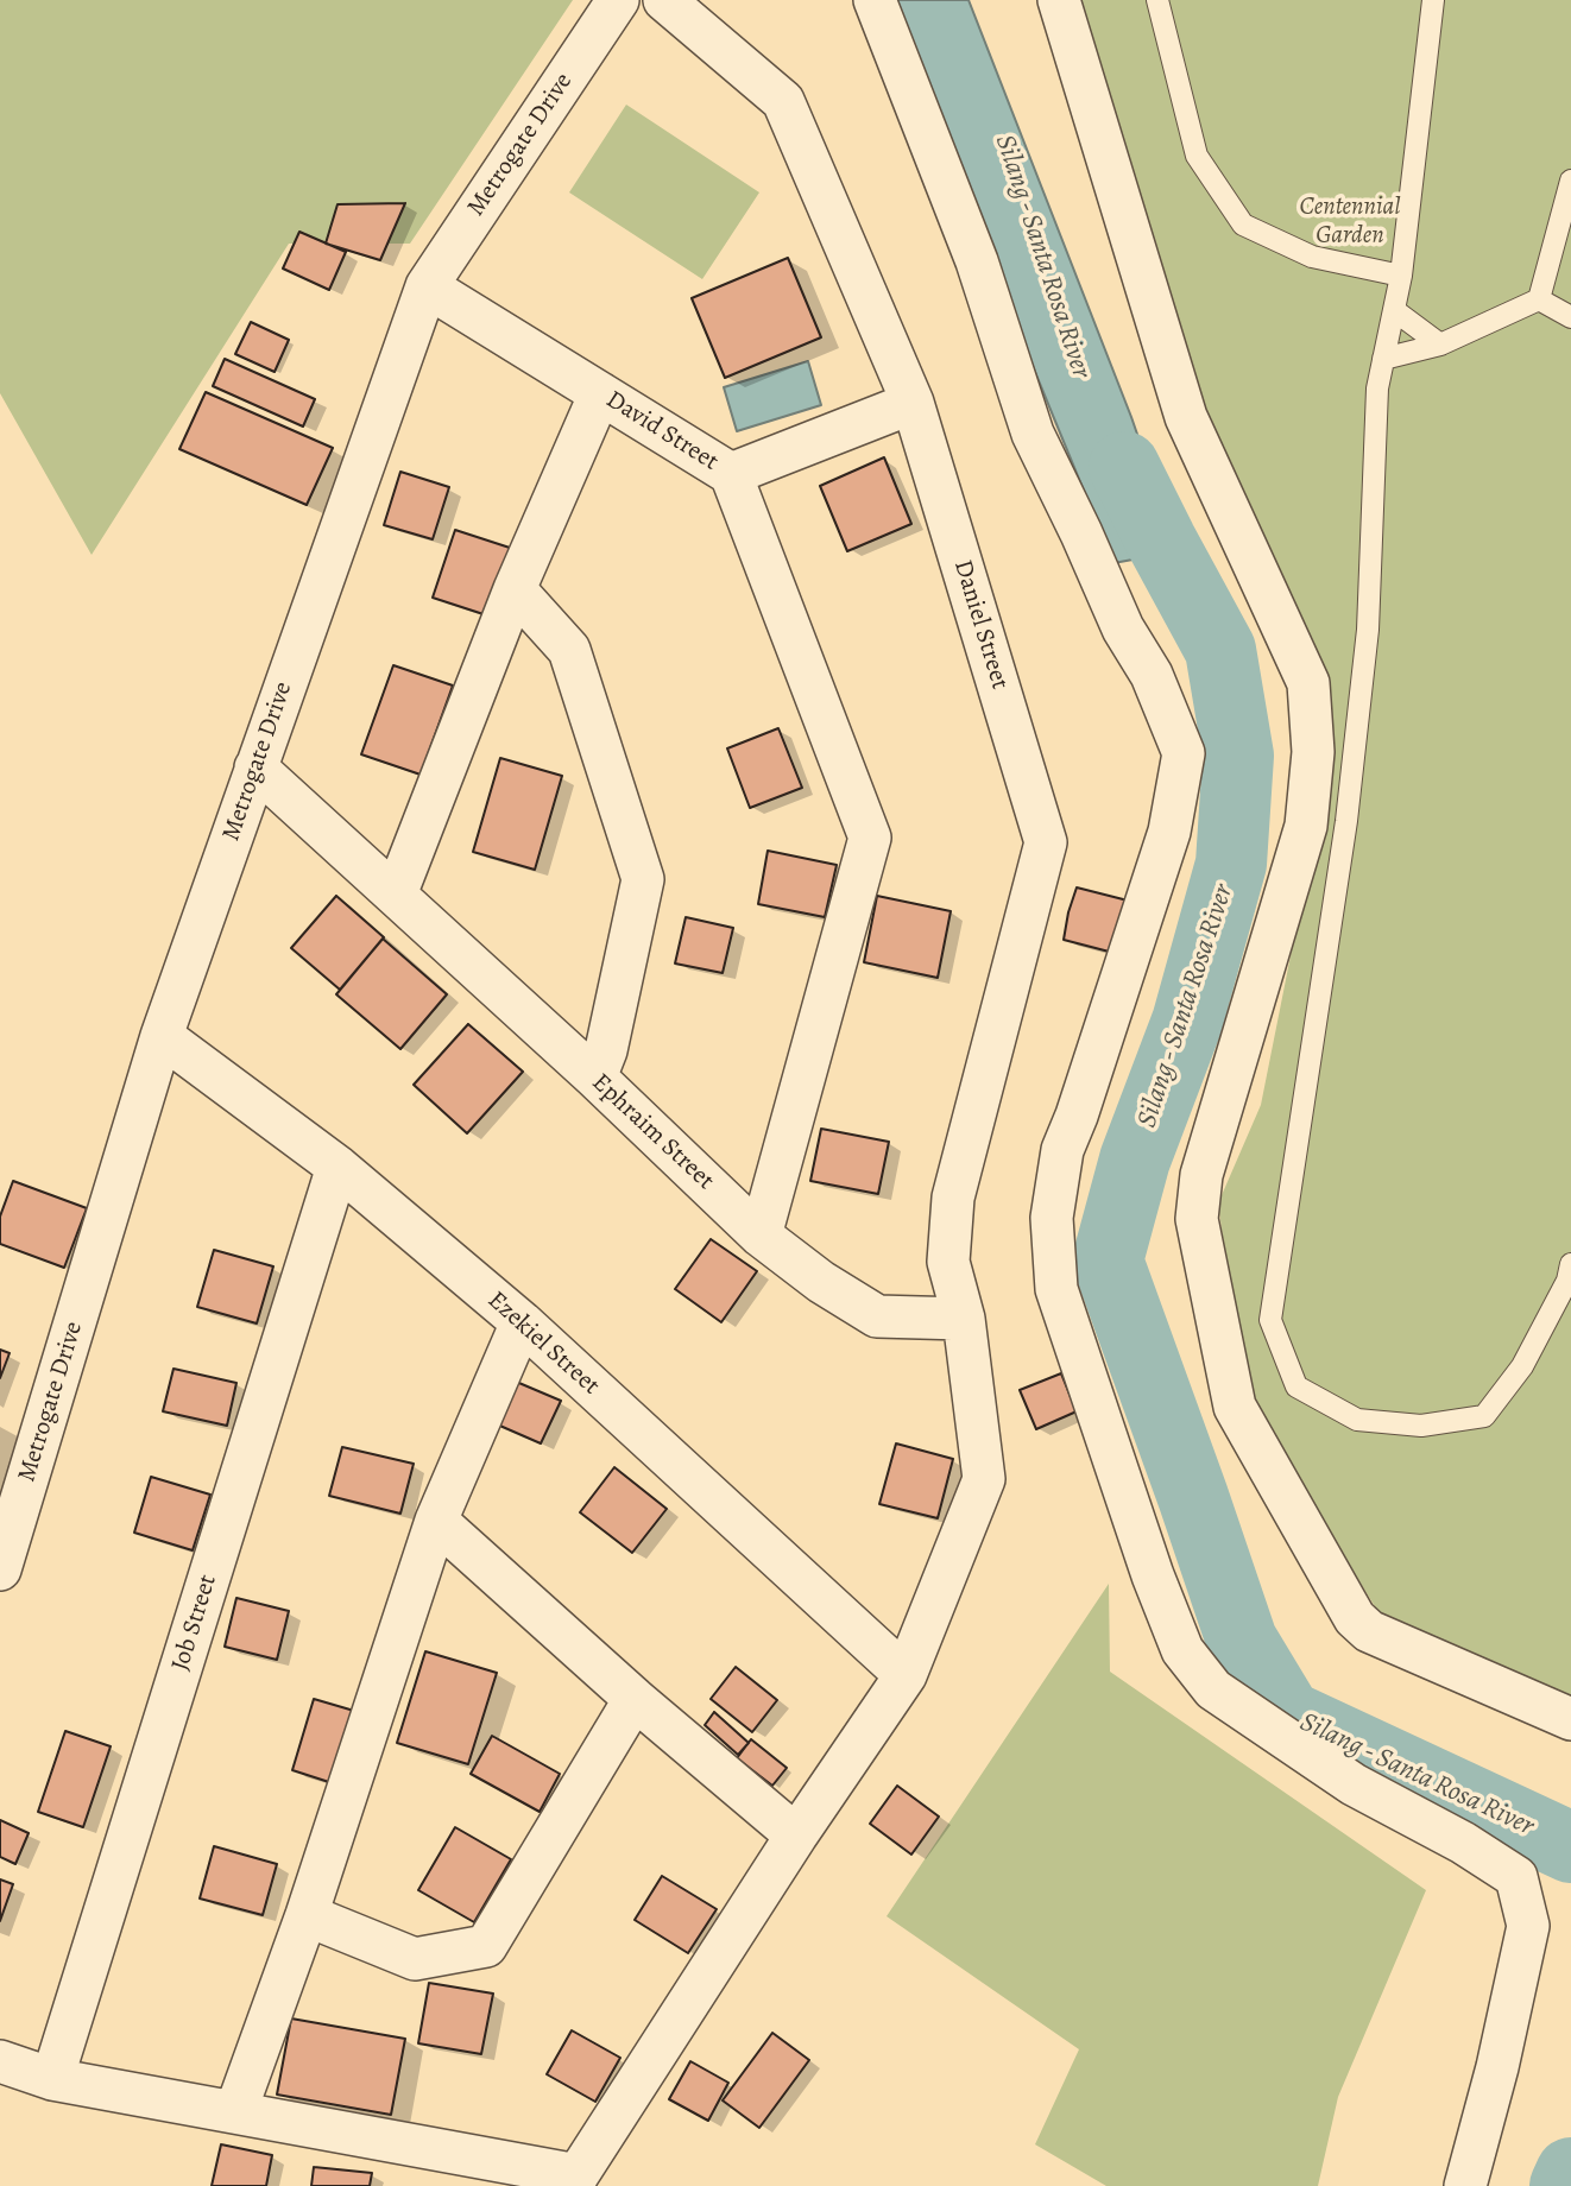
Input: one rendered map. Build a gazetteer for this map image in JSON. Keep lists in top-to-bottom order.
{
  "streets": {
    "street": [
      "Metrogate Drive",
      "David Street",
      "Daniel Street",
      "Ephraim Street",
      "Ezekiel Street",
      "Job Street"
    ]
  },
  "crossings": [
    ["Metrogate Drive", "David Street"],
    ["Metrogate Drive", "Ephraim Street"],
    ["Metrogate Drive", "Ezekiel Street"],
    ["David Street", "Daniel Street"],
    ["Daniel Street", "Ephraim Street"],
    ["Ezekiel Street", "Job Street"]
  ],
  "water": ["Silang - Santa Rosa River"],
  "parks": ["Centennial Garden"]
}
